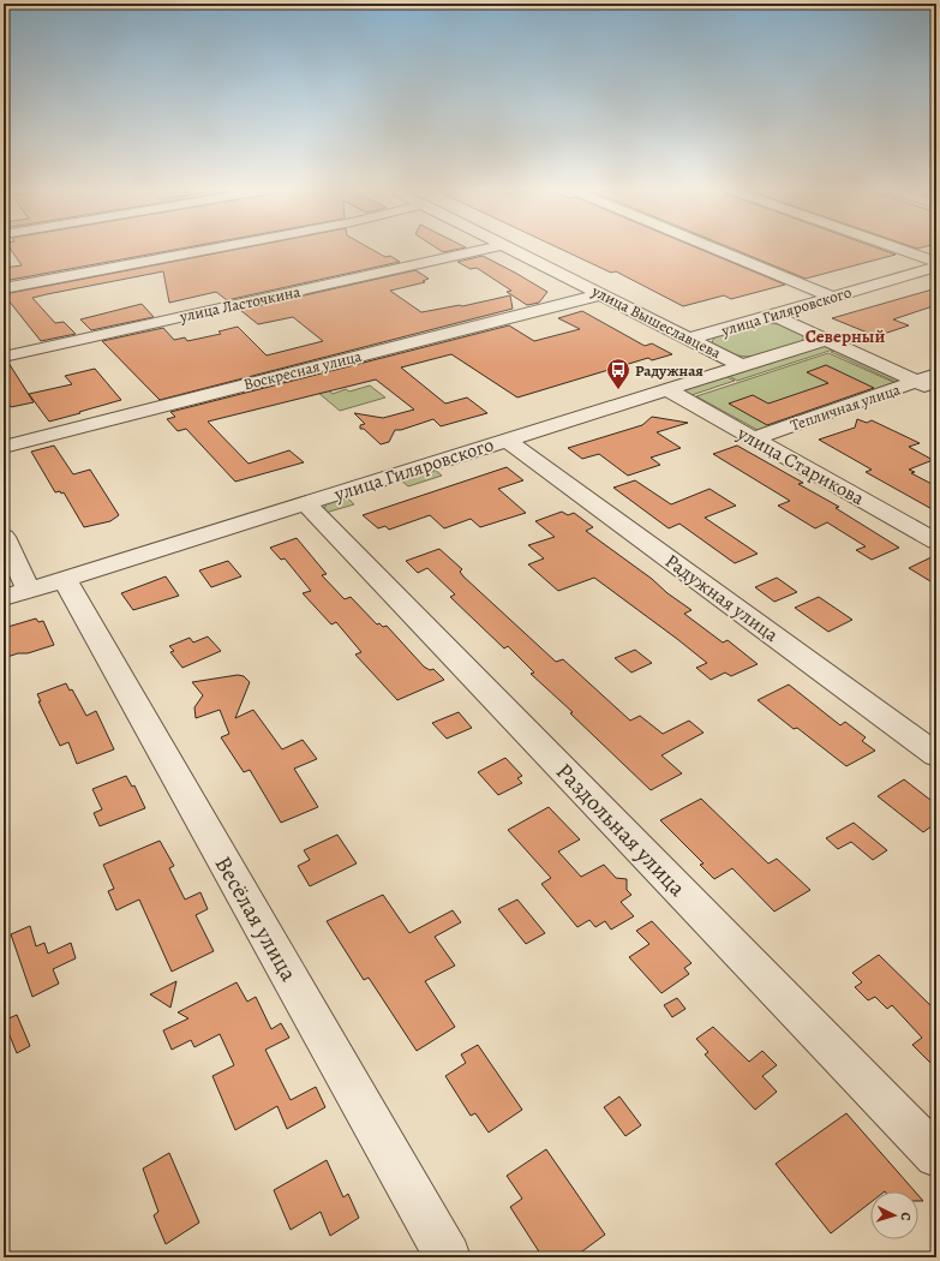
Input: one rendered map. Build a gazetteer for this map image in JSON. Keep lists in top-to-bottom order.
{
  "streets": {
    "street": [
      "улица Ласточкина",
      "улица Гиляровского",
      "улица Вышеславцева",
      "Воскресная улица",
      "Тепличная улица",
      "улица Старикова",
      "Радужная улица",
      "Раздольная улица",
      "Весёлая улица"
    ]
  },
  "crossings": [
    ["улица Гиляровского", "улица Вышеславцева"],
    ["улица Гиляровского", "улица Старикова"],
    ["улица Гиляровского", "Радужная улица"],
    ["улица Гиляровского", "Раздольная улица"],
    ["улица Гиляровского", "Весёлая улица"],
    ["улица Вышеславцева", "Воскресная улица"],
    ["Тепличная улица", "улица Старикова"]
  ],
  "districts": ["Северный"],
  "places": {
    "bus stop": ["Радужная"]
  },
  "north": "right"
}
